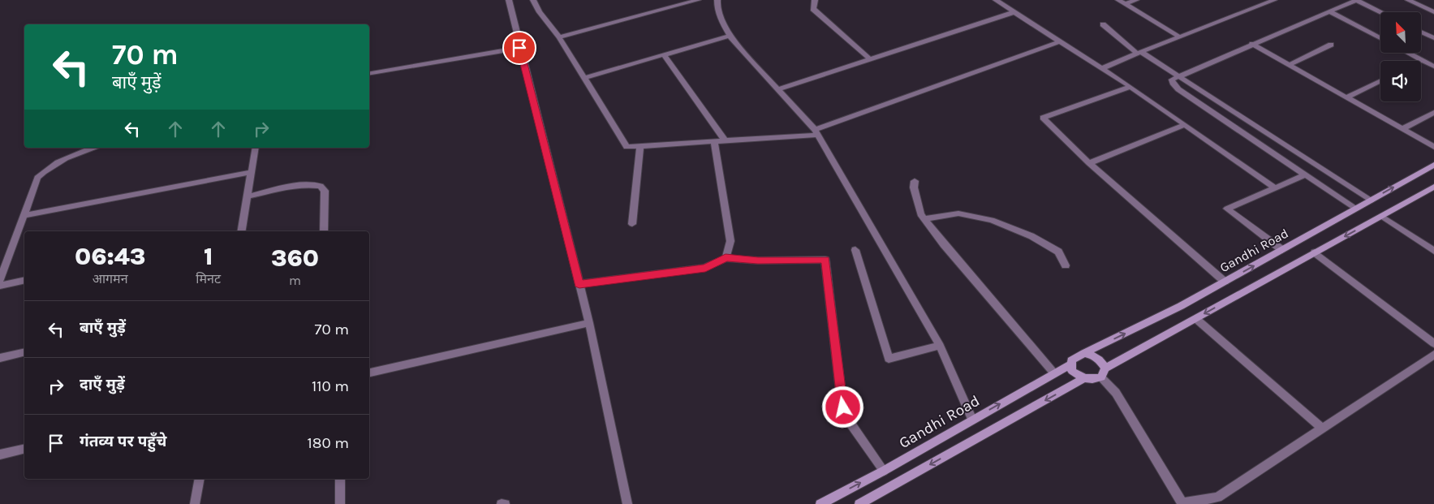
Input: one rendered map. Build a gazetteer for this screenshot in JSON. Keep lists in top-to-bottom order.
{
  "streets": {
    "main road": ["Gandhi Road"]
  },
  "north": "top left",
  "page": {
    "turn": ["70 m", "बाएँ मुड़ें"],
    "eta": [
      "06:43",
      "आगमन",
      "1",
      "मिनट",
      "360",
      "m"
    ],
    "list": [
      {
        "name": "बाएँ मुड़ें",
        "value": "70 m"
      },
      {
        "name": "दाएँ मुड़ें",
        "value": "110 m"
      },
      {
        "name": "गंतव्य पर पहुँचे",
        "value": "180 m"
      }
    ]
  }
}
